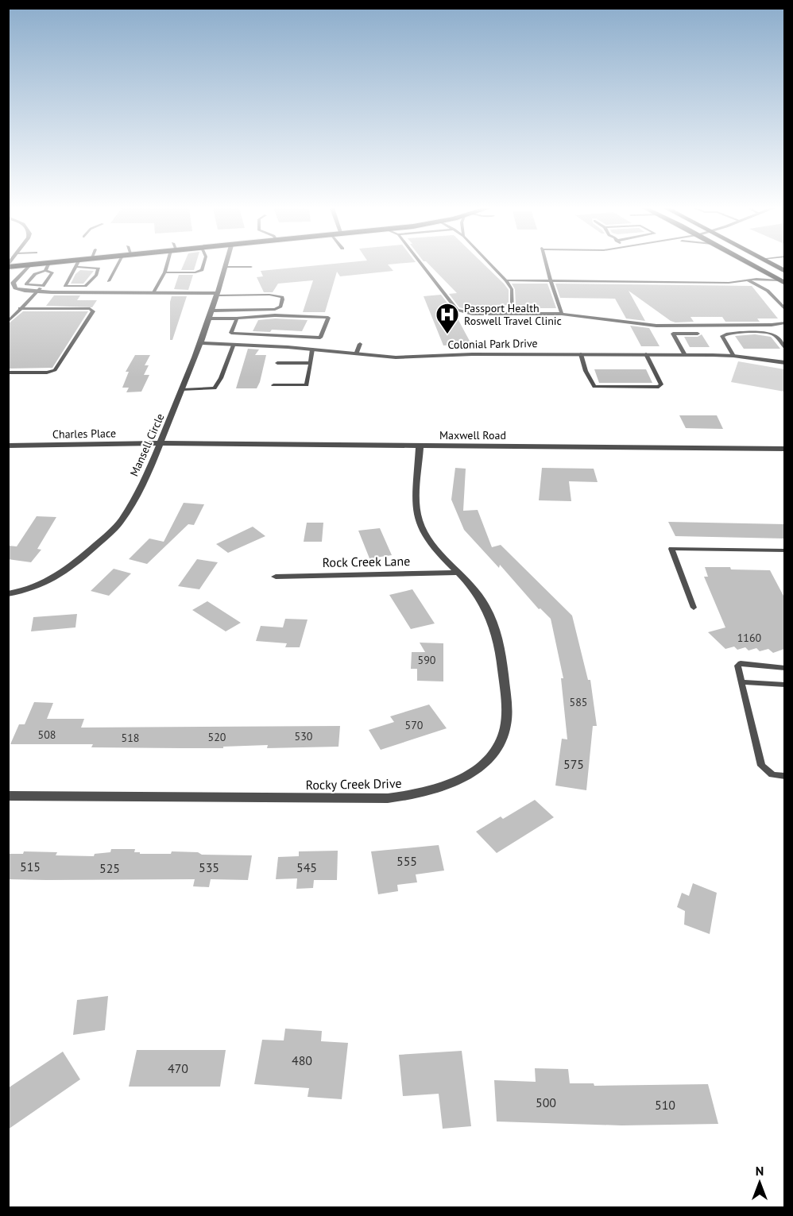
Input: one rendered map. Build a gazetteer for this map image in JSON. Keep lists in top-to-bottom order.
{
  "streets": {
    "street": [
      "Colonial Park Drive",
      "Charles Place",
      "Maxwell Road",
      "Mansell Circle",
      "Rock Creek Lane",
      "Rocky Creek Drive"
    ]
  },
  "crossings": [
    ["Colonial Park Drive", "Mansell Circle"],
    ["Charles Place", "Maxwell Road"],
    ["Charles Place", "Mansell Circle"],
    ["Maxwell Road", "Mansell Circle"],
    ["Maxwell Road", "Rocky Creek Drive"],
    ["Rock Creek Lane", "Rocky Creek Drive"]
  ],
  "places": {
    "hospital": ["Passport Health Roswell Travel Clinic"]
  },
  "house_numbers": [
    "1160",
    "590",
    "585",
    "570",
    "508",
    "530",
    "520",
    "518",
    "575",
    "555",
    "515",
    "535",
    "545",
    "525",
    "480",
    "470",
    "500",
    "510"
  ],
  "north": "top"
}
